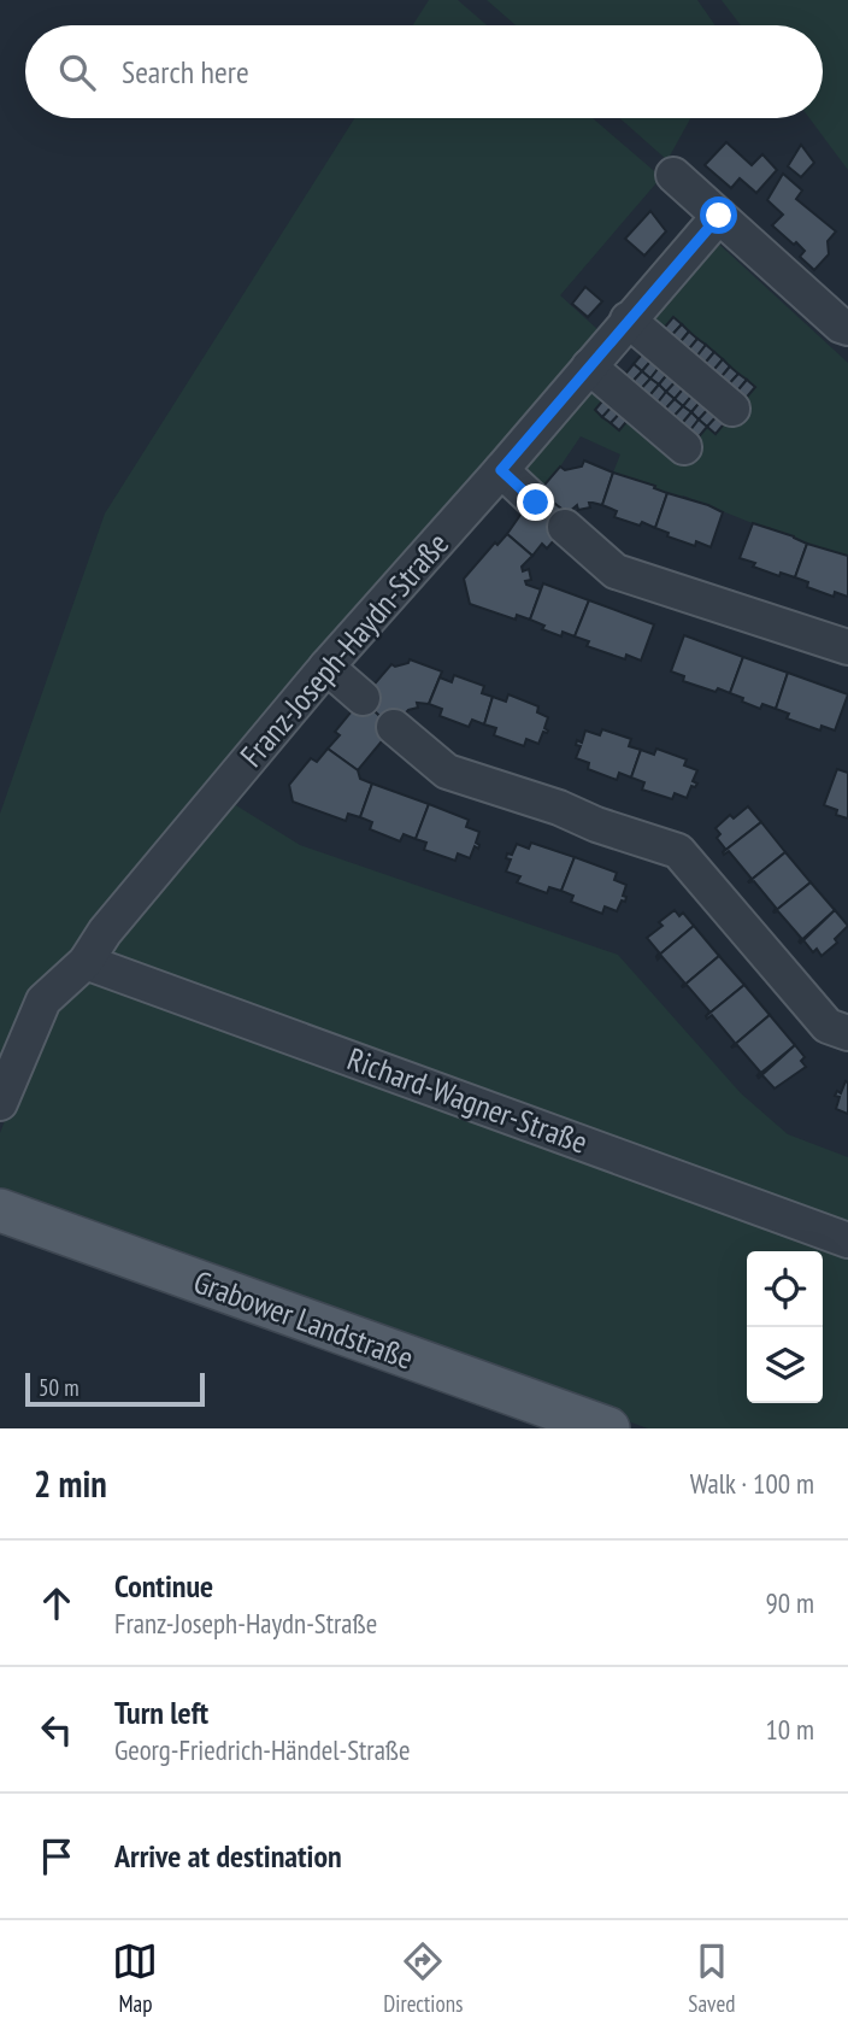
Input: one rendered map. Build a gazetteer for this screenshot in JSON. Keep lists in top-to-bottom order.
{
  "streets": {
    "main road": ["Grabower Landstraße"],
    "street": ["Franz-Joseph-Haydn-Straße", "Richard-Wagner-Straße"]
  },
  "crossings": [
    ["Franz-Joseph-Haydn-Straße", "Richard-Wagner-Straße"]
  ],
  "scale_bar": "50 m",
  "page": {
    "search": "Search here",
    "scale": "50 m",
    "heading": ["2 min", "Walk · 100 m"],
    "list": [
      ["Continue", "Franz-Joseph-Haydn-Straße", "90 m"],
      ["Turn left", "Georg-Friedrich-Händel-Straße", "10 m"],
      "Arrive at destination"
    ],
    "nav": ["Map", "Directions", "Saved"]
  }
}
